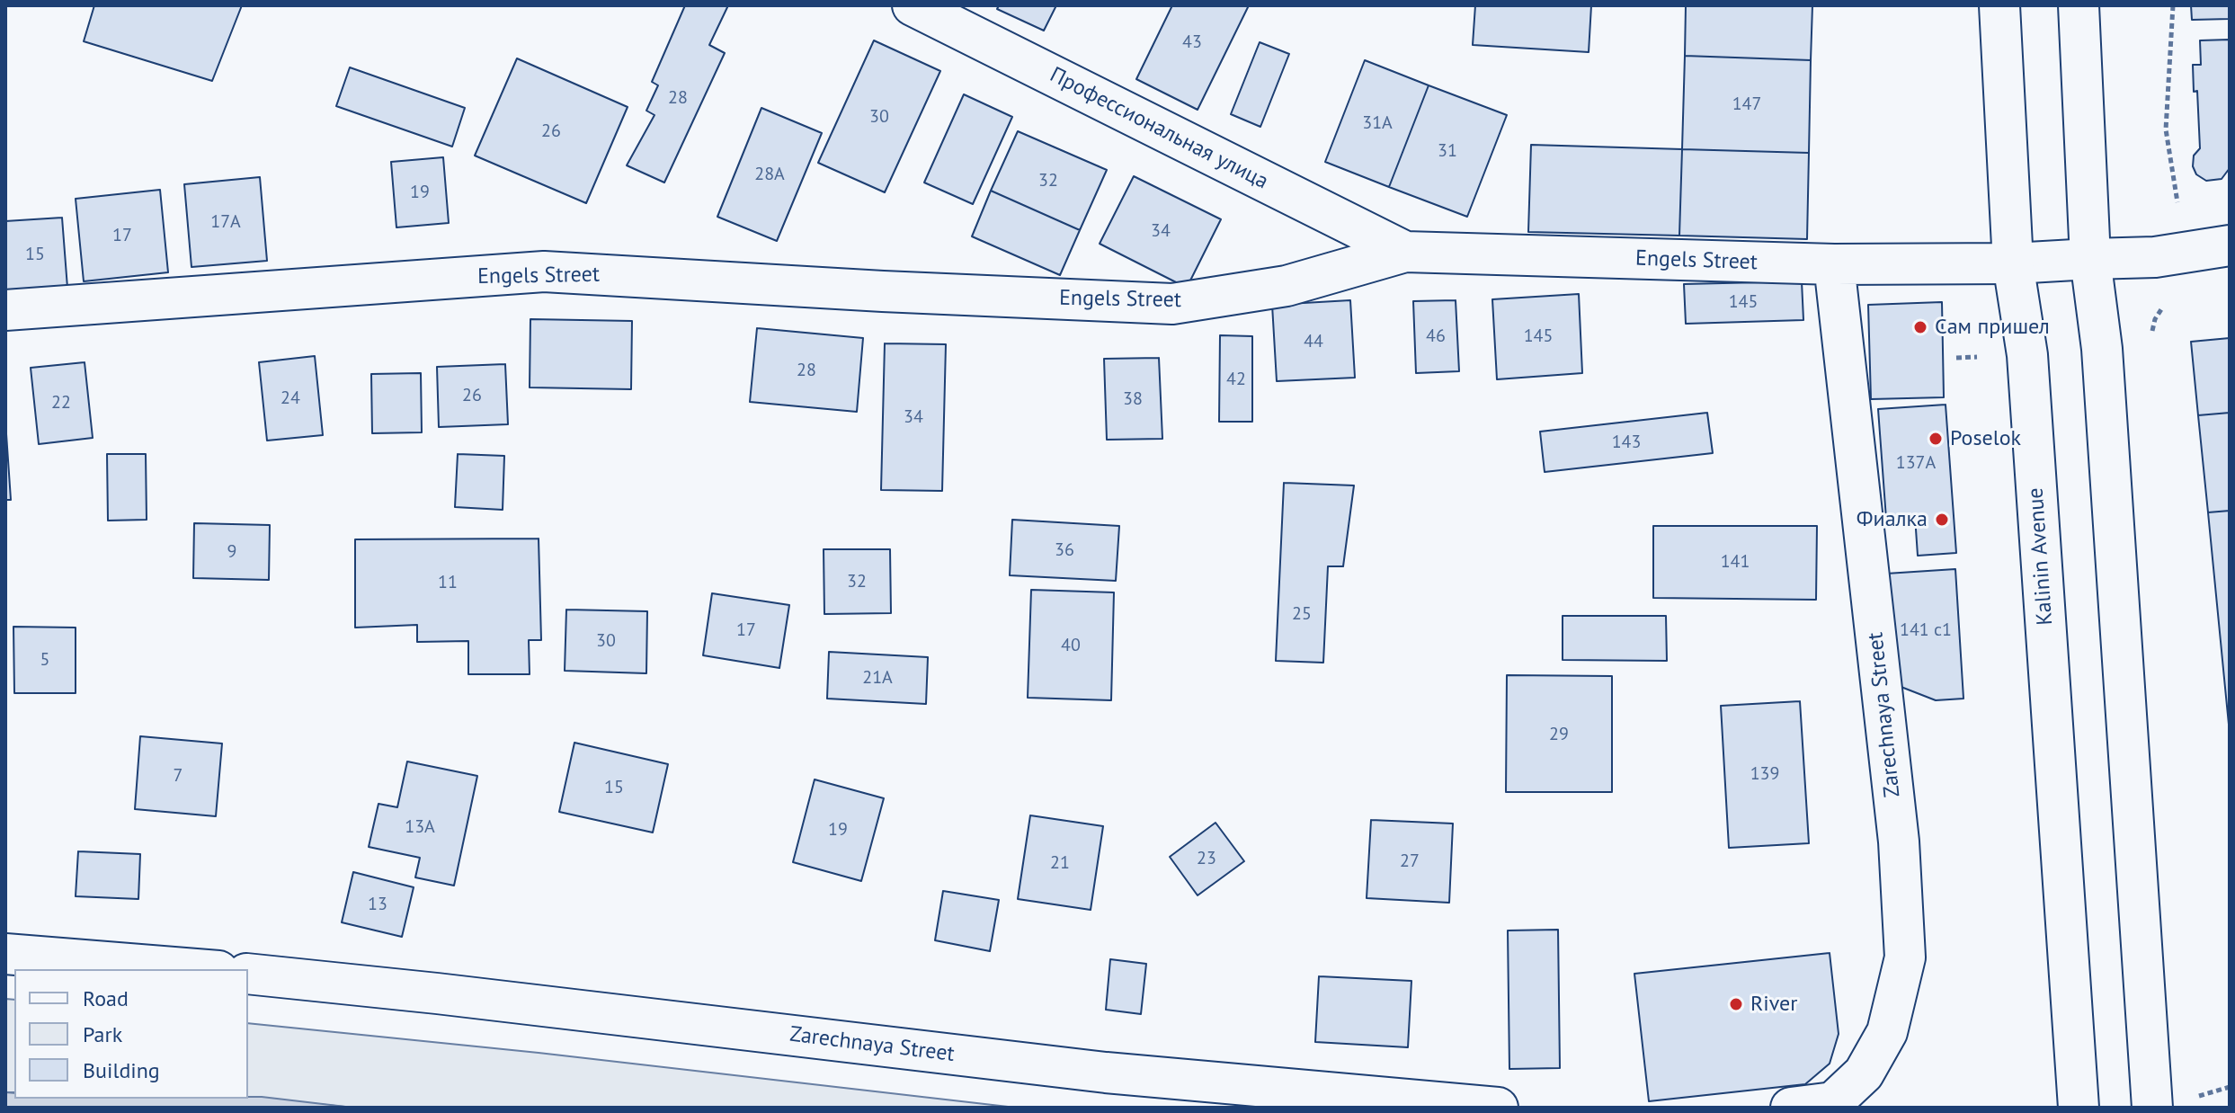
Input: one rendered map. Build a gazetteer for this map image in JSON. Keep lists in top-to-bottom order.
{
  "streets": {
    "street": [
      "Профессиональная улица",
      "Engels Street",
      "Kalinin Avenue",
      "Zarechnaya Street"
    ]
  },
  "crossings": [
    ["Профессиональная улица", "Engels Street"],
    ["Engels Street", "Kalinin Avenue"],
    ["Engels Street", "Zarechnaya Street"]
  ],
  "places": [
    "Сам пришел",
    "Poselok",
    "Фиалка",
    "River"
  ],
  "house_numbers": [
    "43",
    "28",
    "147",
    "30",
    "31А",
    "26",
    "31",
    "28А",
    "32",
    "19",
    "17А",
    "34",
    "17",
    "15",
    "145",
    "46",
    "145",
    "44",
    "28",
    "42",
    "26",
    "24",
    "38",
    "22",
    "34",
    "143",
    "137А",
    "36",
    "9",
    "141",
    "32",
    "11",
    "25",
    "17",
    "141 с1",
    "30",
    "40",
    "5",
    "21А",
    "29",
    "139",
    "7",
    "15",
    "13А",
    "19",
    "23",
    "27",
    "21",
    "13"
  ],
  "legend": ["Road", "Park", "Building"]
}
